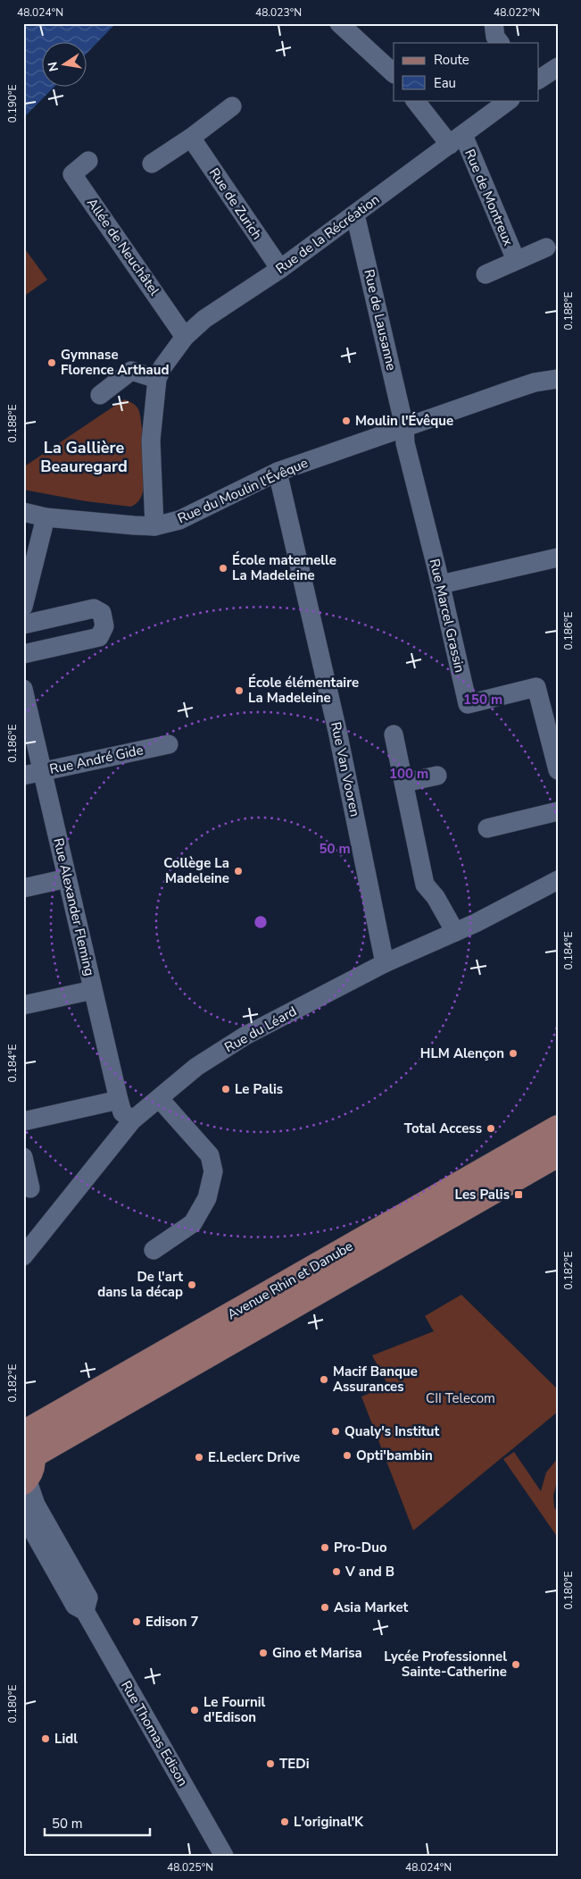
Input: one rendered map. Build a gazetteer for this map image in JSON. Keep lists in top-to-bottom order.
{
  "streets": {
    "main road": ["Avenue Rhin et Danube"],
    "street": [
      "Rue de Montreux",
      "Rue de Zurich",
      "Rue de la Récréation",
      "Allée de Neuchâtel",
      "Rue de Lausanne",
      "Rue du Moulin l'Évêque",
      "Rue Marcel Grassin",
      "Rue André Gide",
      "Rue Van Vooren",
      "Rue Alexander Fleming",
      "Rue du Léard",
      "Rue Thomas Edison"
    ]
  },
  "crossings": [
    ["Rue de Montreux", "Rue de la Récréation"],
    ["Rue de Zurich", "Rue de la Récréation"],
    ["Rue de la Récréation", "Allée de Neuchâtel"],
    ["Rue de la Récréation", "Rue de Lausanne"],
    ["Rue de la Récréation", "Rue du Moulin l'Évêque"],
    ["Rue de Lausanne", "Rue du Moulin l'Évêque"],
    ["Rue de Lausanne", "Rue Marcel Grassin"],
    ["Rue du Moulin l'Évêque", "Rue Marcel Grassin"],
    ["Rue du Moulin l'Évêque", "Rue Van Vooren"],
    ["Rue André Gide", "Rue Alexander Fleming"],
    ["Rue Van Vooren", "Rue du Léard"],
    ["Rue Alexander Fleming", "Rue du Léard"]
  ],
  "districts": ["La Gallière Beauregard"],
  "parks": ["CII Telecom"],
  "places": {
    "other": [
      "Gymnase Florence Arthaud",
      "Moulin l'Évêque",
      "École maternelle La Madeleine",
      "École élémentaire La Madeleine",
      "Collège La Madeleine",
      "HLM Alençon",
      "Le Palis",
      "Total Access",
      "De l'art dans la décap",
      "Macif Banque Assurances",
      "Qualy's Institut",
      "Opti'bambin",
      "E.Leclerc Drive",
      "Pro-Duo",
      "V and B",
      "Asia Market",
      "Edison 7",
      "Gino et Marisa",
      "Lycée Professionnel Sainte-Catherine",
      "Le Fournil d'Edison",
      "Lidl",
      "TEDi",
      "L'original'K"
    ],
    "transit": ["Les Palis"]
  },
  "legend": ["Route", "Eau"],
  "scale_bar": "50 m",
  "north": "left",
  "coordinates": [
    "48.024°N",
    "48.023°N",
    "48.022°N",
    "0.190°E",
    "0.188°E",
    "0.186°E",
    "0.184°E",
    "0.182°E",
    "0.180°E",
    "48.025°N"
  ],
  "rings": ["150 m", "100 m", "50 m"]
}
